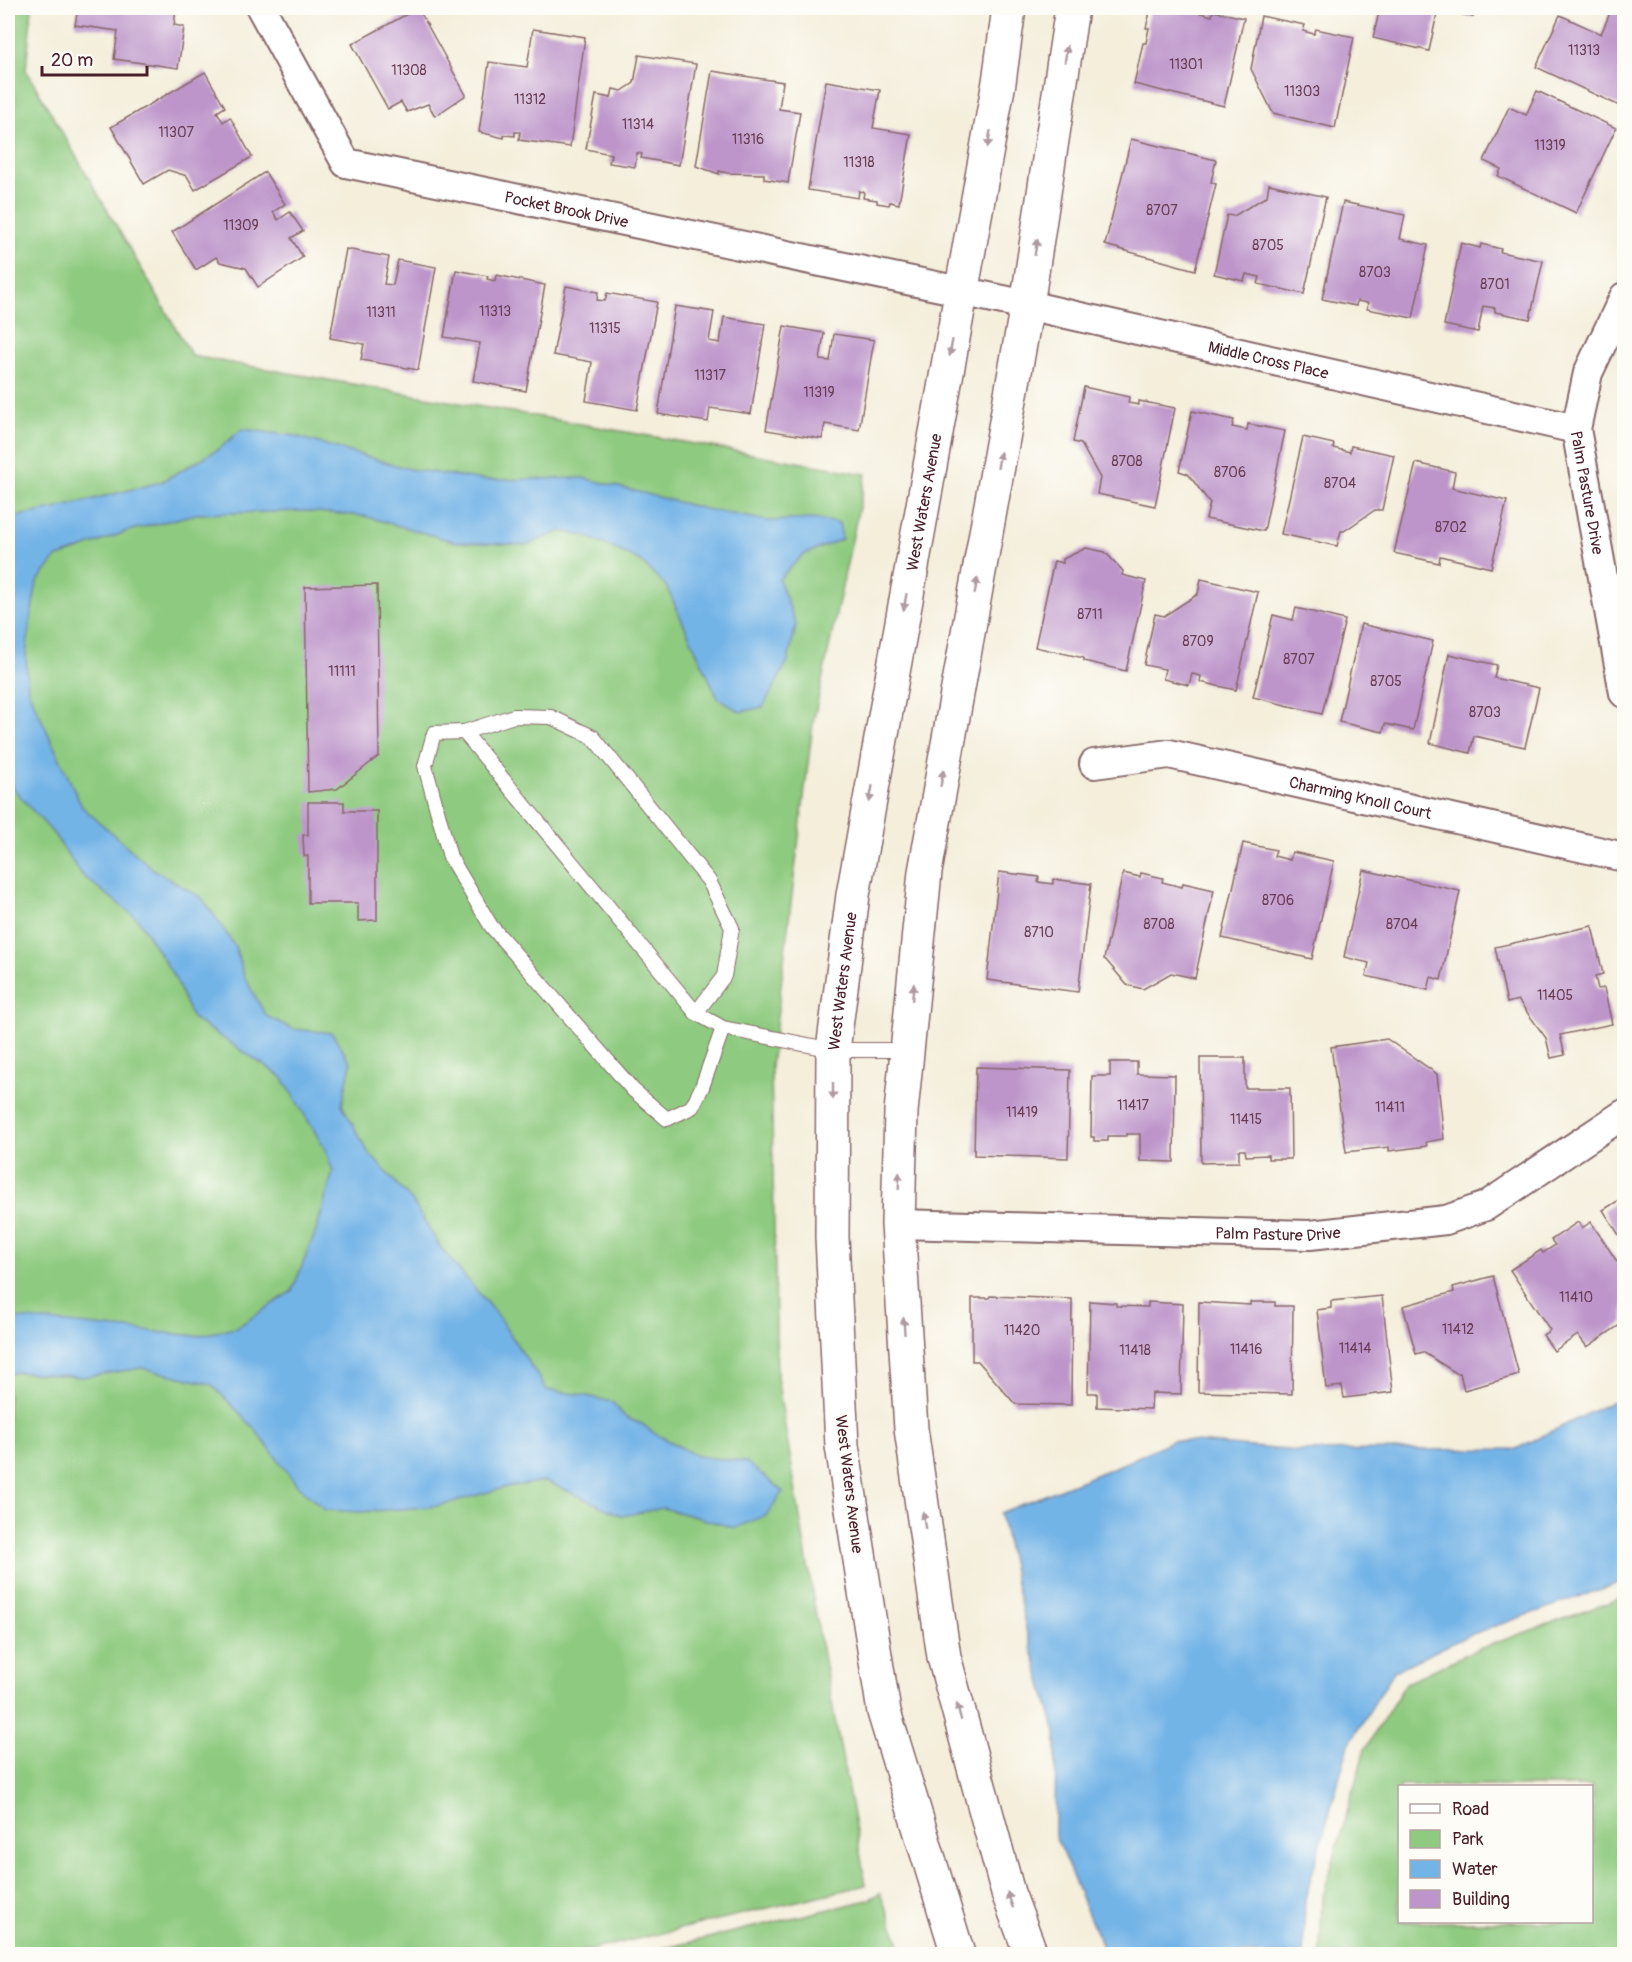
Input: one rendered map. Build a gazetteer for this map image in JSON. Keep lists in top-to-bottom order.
{
  "streets": {
    "street": [
      "Pocket Brook Drive",
      "Middle Cross Place",
      "Palm Pasture Drive",
      "West Waters Avenue",
      "Charming Knoll Court"
    ]
  },
  "crossings": [
    ["Pocket Brook Drive", "Middle Cross Place"],
    ["Pocket Brook Drive", "West Waters Avenue"],
    ["Middle Cross Place", "Palm Pasture Drive"],
    ["Middle Cross Place", "West Waters Avenue"]
  ],
  "house_numbers": [
    "11313",
    "11301",
    "11308",
    "11303",
    "11312",
    "11314",
    "11307",
    "11316",
    "11319",
    "11318",
    "8707",
    "11309",
    "8705",
    "8703",
    "8701",
    "11313",
    "11311",
    "11315",
    "11317",
    "11319",
    "8708",
    "8706",
    "8704",
    "8702",
    "8711",
    "8709",
    "8707",
    "11111",
    "8705",
    "8703",
    "8706",
    "8708",
    "8704",
    "8710",
    "11405",
    "11417",
    "11411",
    "11419",
    "11415",
    "11410",
    "11412",
    "11420",
    "11414",
    "11416",
    "11418"
  ],
  "legend": [
    "Road",
    "Park",
    "Water",
    "Building"
  ],
  "scale_bar": "20 m"
}
